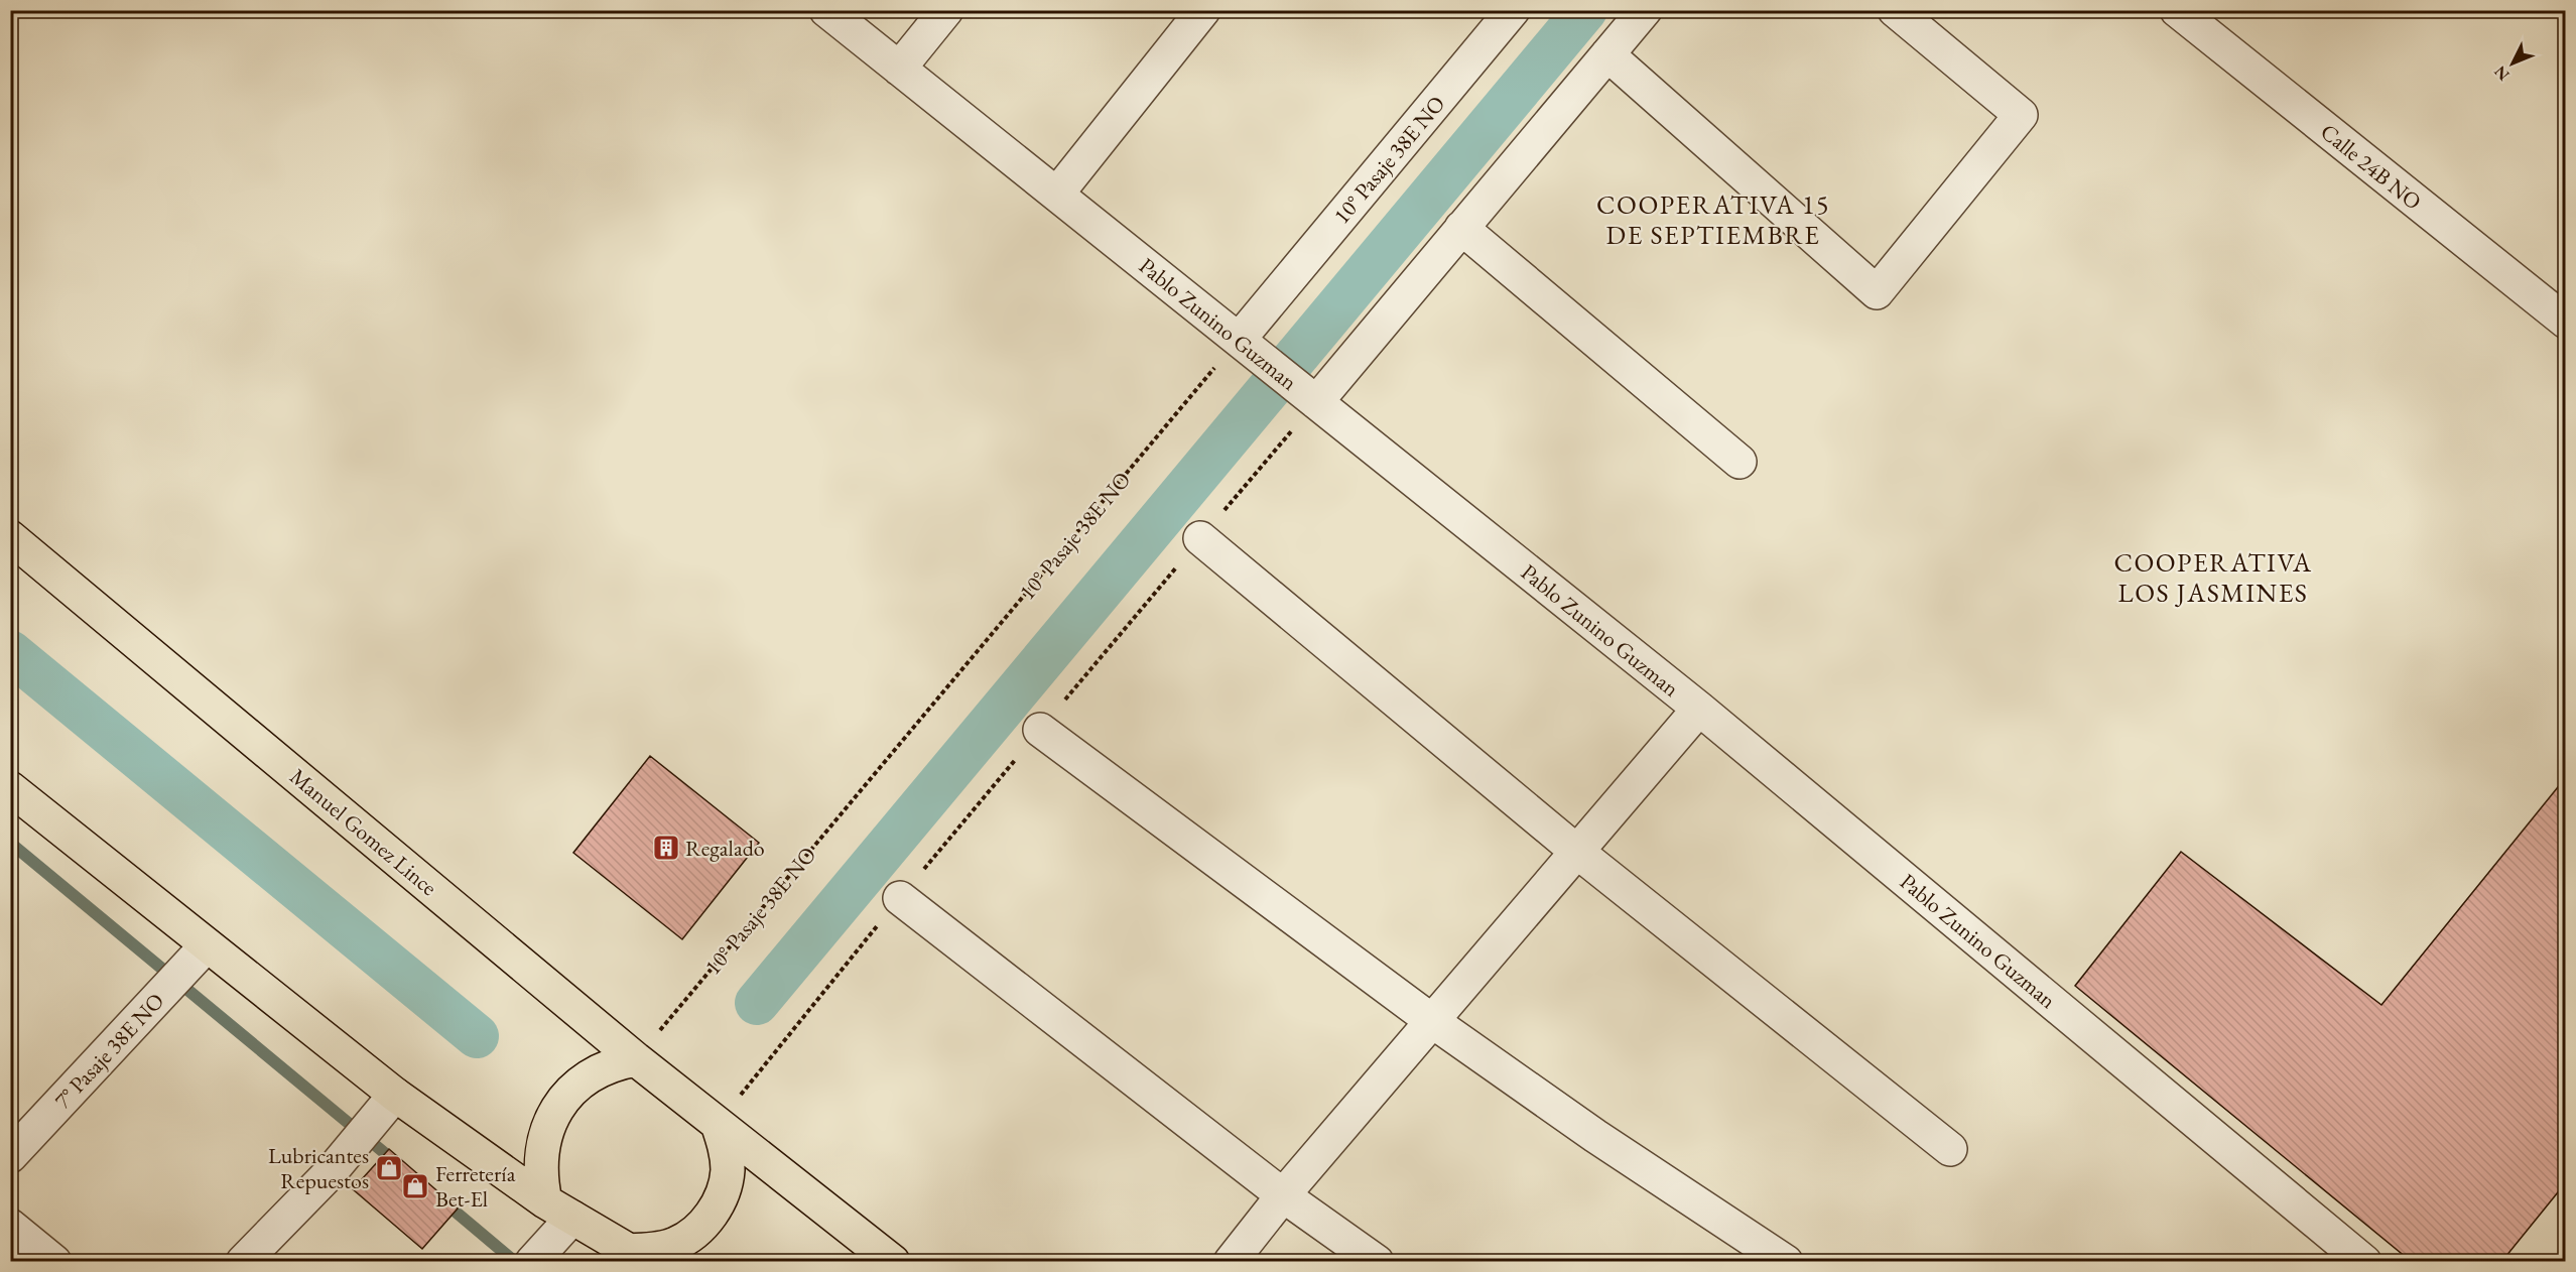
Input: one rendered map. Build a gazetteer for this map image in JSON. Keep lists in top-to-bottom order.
{
  "streets": {
    "main road": ["Manuel Gomez Lince"],
    "street": [
      "10° Pasaje 38E NO",
      "Calle 24B NO",
      "Pablo Zunino Guzman",
      "7° Pasaje 38E NO"
    ]
  },
  "crossings": [
    ["10° Pasaje 38E NO", "Pablo Zunino Guzman"],
    ["10° Pasaje 38E NO", "Manuel Gomez Lince"]
  ],
  "districts": ["COOPERATIVA 15 DE SEPTIEMBRE", "COOPERATIVA LOS JASMINES"],
  "places": {
    "building": ["Regalado"],
    "shop": ["Lubricantes Repuestos", "Ferretería Bet-El"]
  },
  "north": "bottom left"
}
